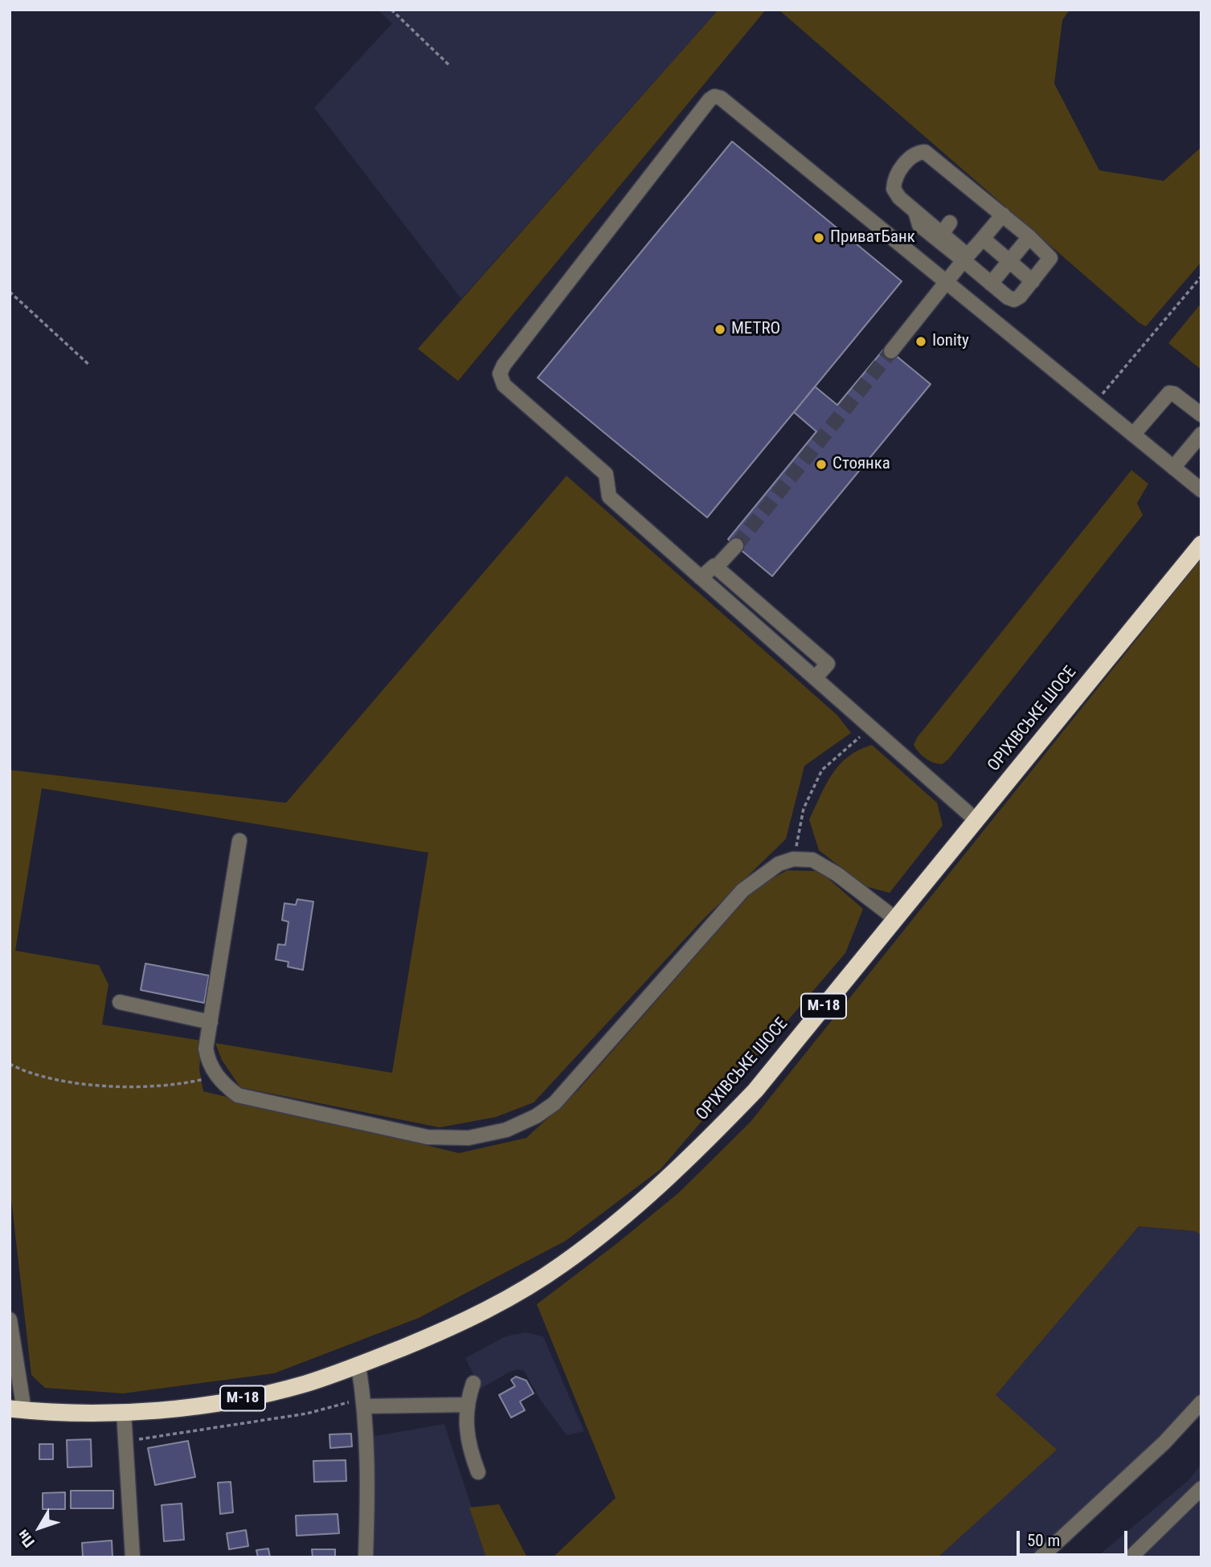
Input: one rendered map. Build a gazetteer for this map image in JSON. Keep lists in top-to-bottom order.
{
  "streets": {
    "highway": ["ОРІХІВСЬКЕ ШОСЕ", "М-18"]
  },
  "crossings": [
    ["ОРІХІВСЬКЕ ШОСЕ", "М-18"]
  ],
  "places": [
    "ПриватБанк",
    "METRO",
    "Ionity",
    "Стоянка"
  ],
  "scale_bar": "50 m",
  "north": "bottom left"
}
